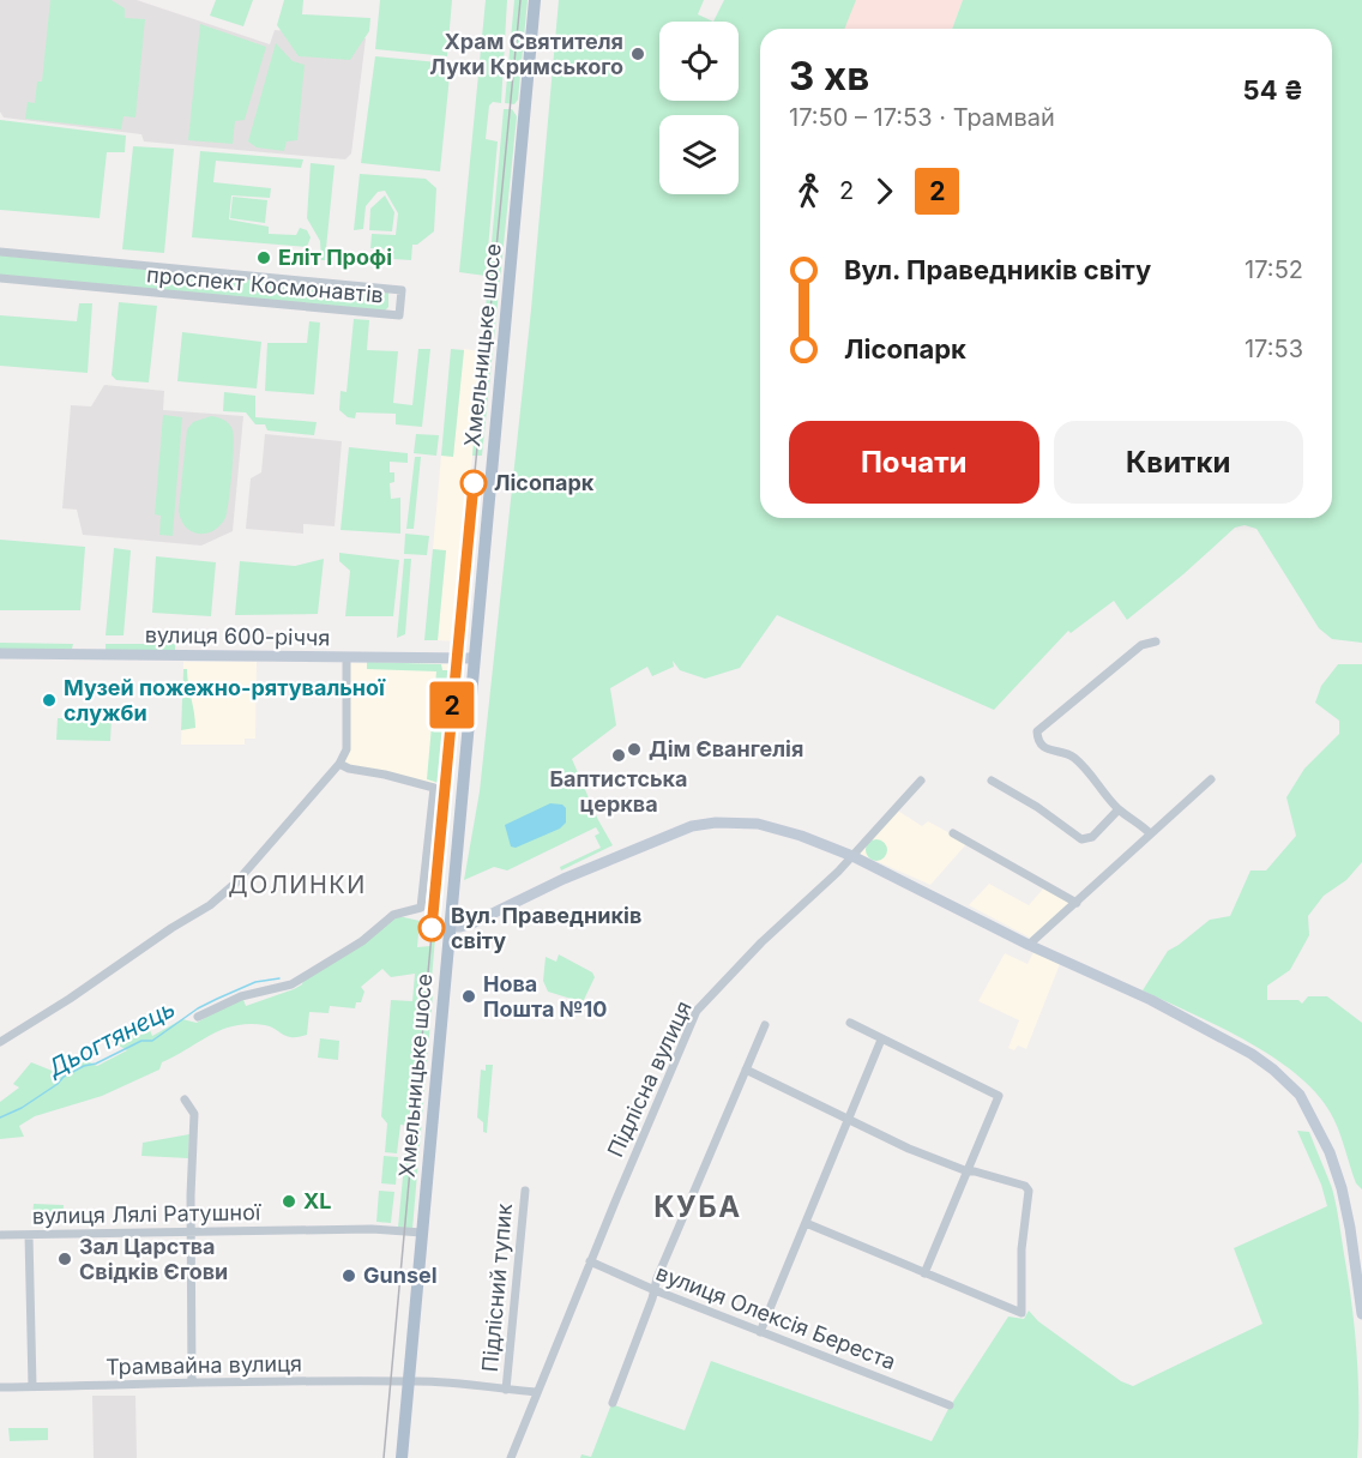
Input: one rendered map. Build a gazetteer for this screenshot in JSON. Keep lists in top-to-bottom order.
{
  "streets": {
    "main road": ["Хмельницьке шосе", "вулиця 600-річчя"],
    "street": [
      "проспект Космонавтів",
      "Підлісна вулиця",
      "вулиця Лялі Ратушної",
      "Підлісний тупик",
      "вулиця Олексія Береста",
      "Трамвайна вулиця"
    ]
  },
  "crossings": [
    ["Хмельницьке шосе", "вулиця 600-річчя"],
    ["Хмельницьке шосе", "вулиця Лялі Ратушної"],
    ["Хмельницьке шосе", "Трамвайна вулиця"],
    ["Підлісна вулиця", "вулиця Олексія Береста"]
  ],
  "districts": ["ДОЛИНКИ", "КУБА"],
  "water": ["Дьогтянець"],
  "places": [
    "Храм Святителя Луки Кримського",
    "Еліт Профі",
    "Лісопарк",
    "Музей пожежно-рятувальної служби",
    "Дім Євангелія",
    "Баптистська церква",
    "Вул. Праведників світу",
    "Нова Пошта №10",
    "XL",
    "Зал Царства Свідків Єгови",
    "Gunsel"
  ],
  "lines": ["tram line 2"],
  "page": {
    "on_map": "2",
    "heading": ["3 хв", "17:50 – 17:53 · Трамвай", "54 ₴"],
    "legs": ["2", "2"],
    "list": [
      {
        "name": "Вул. Праведників світу",
        "value": "17:52"
      },
      {
        "name": "Лісопарк",
        "value": "17:53"
      }
    ],
    "buttons": ["Почати", "Квитки"]
  }
}
